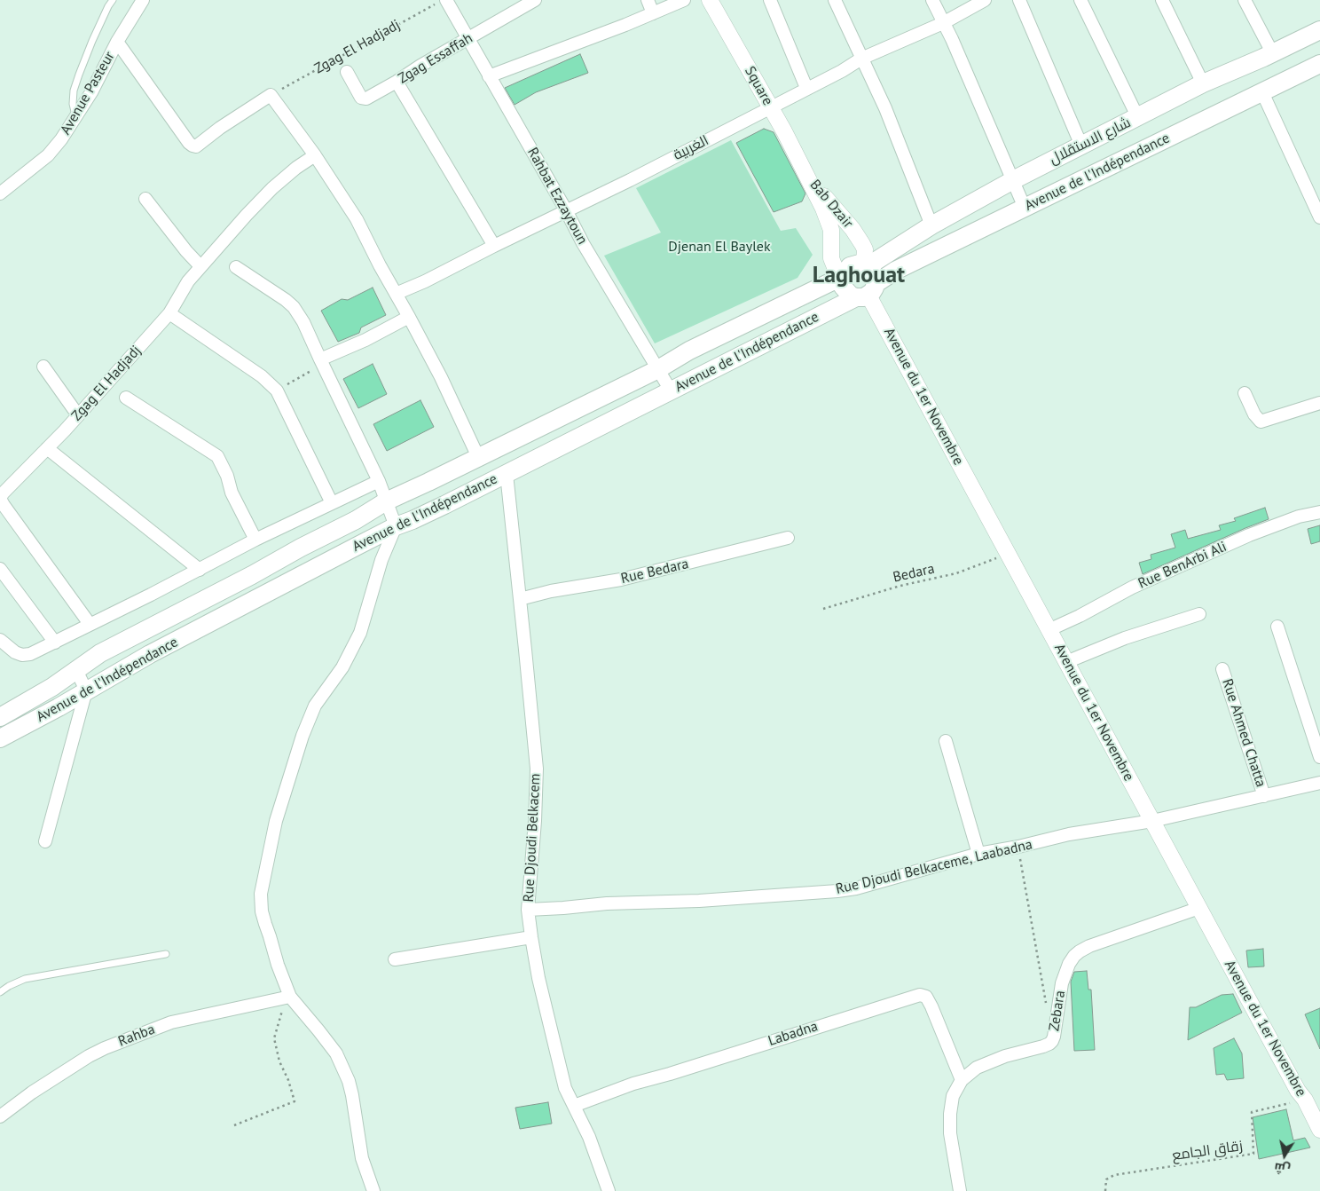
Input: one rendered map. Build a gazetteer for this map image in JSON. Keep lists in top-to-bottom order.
{
  "streets": {
    "main road": ["شارع الاستقلال", "Avenue de l'Indépendance", "Bab Dzair"],
    "street": [
      "Zgag El Hadjadj",
      "Zgag Essaffah",
      "Square",
      "Avenue Pasteur",
      "الغربية",
      "Rahbat Ezzaytoun",
      "Avenue du 1er Novembre",
      "Rue BenArbi Ali",
      "Rue Bedara",
      "Rue Ahmed Chatta",
      "Rue Djoudi Belkacem",
      "Rue Djoudi Belkaceme, Laabadna",
      "Zebara",
      "Labadna",
      "Rahba"
    ],
    "path": ["Bedara", "زقاق الجامع"]
  },
  "crossings": [
    ["Zgag El Hadjadj", "Rahbat Ezzaytoun"],
    ["Zgag Essaffah", "Rahbat Ezzaytoun"],
    ["Square", "الغربية"],
    ["Square", "Bab Dzair"],
    ["شارع الاستقلال", "Avenue de l'Indépendance"],
    ["شارع الاستقلال", "Bab Dzair"],
    ["شارع الاستقلال", "Avenue du 1er Novembre"],
    ["الغربية", "Rahbat Ezzaytoun"],
    ["Avenue de l'Indépendance", "Rahbat Ezzaytoun"],
    ["Avenue de l'Indépendance", "Bab Dzair"],
    ["Avenue de l'Indépendance", "Avenue du 1er Novembre"],
    ["Avenue de l'Indépendance", "Rue Djoudi Belkacem"],
    ["Bab Dzair", "Avenue du 1er Novembre"],
    ["Avenue du 1er Novembre", "Rue BenArbi Ali"],
    ["Avenue du 1er Novembre", "Bedara"],
    ["Avenue du 1er Novembre", "Rue Ahmed Chatta"],
    ["Avenue du 1er Novembre", "Rue Djoudi Belkaceme, Laabadna"],
    ["Avenue du 1er Novembre", "Zebara"],
    ["Avenue du 1er Novembre", "زقاق الجامع"],
    ["Rue Bedara", "Rue Djoudi Belkacem"],
    ["Rue Ahmed Chatta", "Rue Djoudi Belkaceme, Laabadna"],
    ["Rue Djoudi Belkacem", "Rue Djoudi Belkaceme, Laabadna"],
    ["Rue Djoudi Belkacem", "Labadna"],
    ["Zebara", "Labadna"]
  ],
  "districts": ["Laghouat"],
  "parks": ["Djenan El Baylek"],
  "north": "bottom"
}
